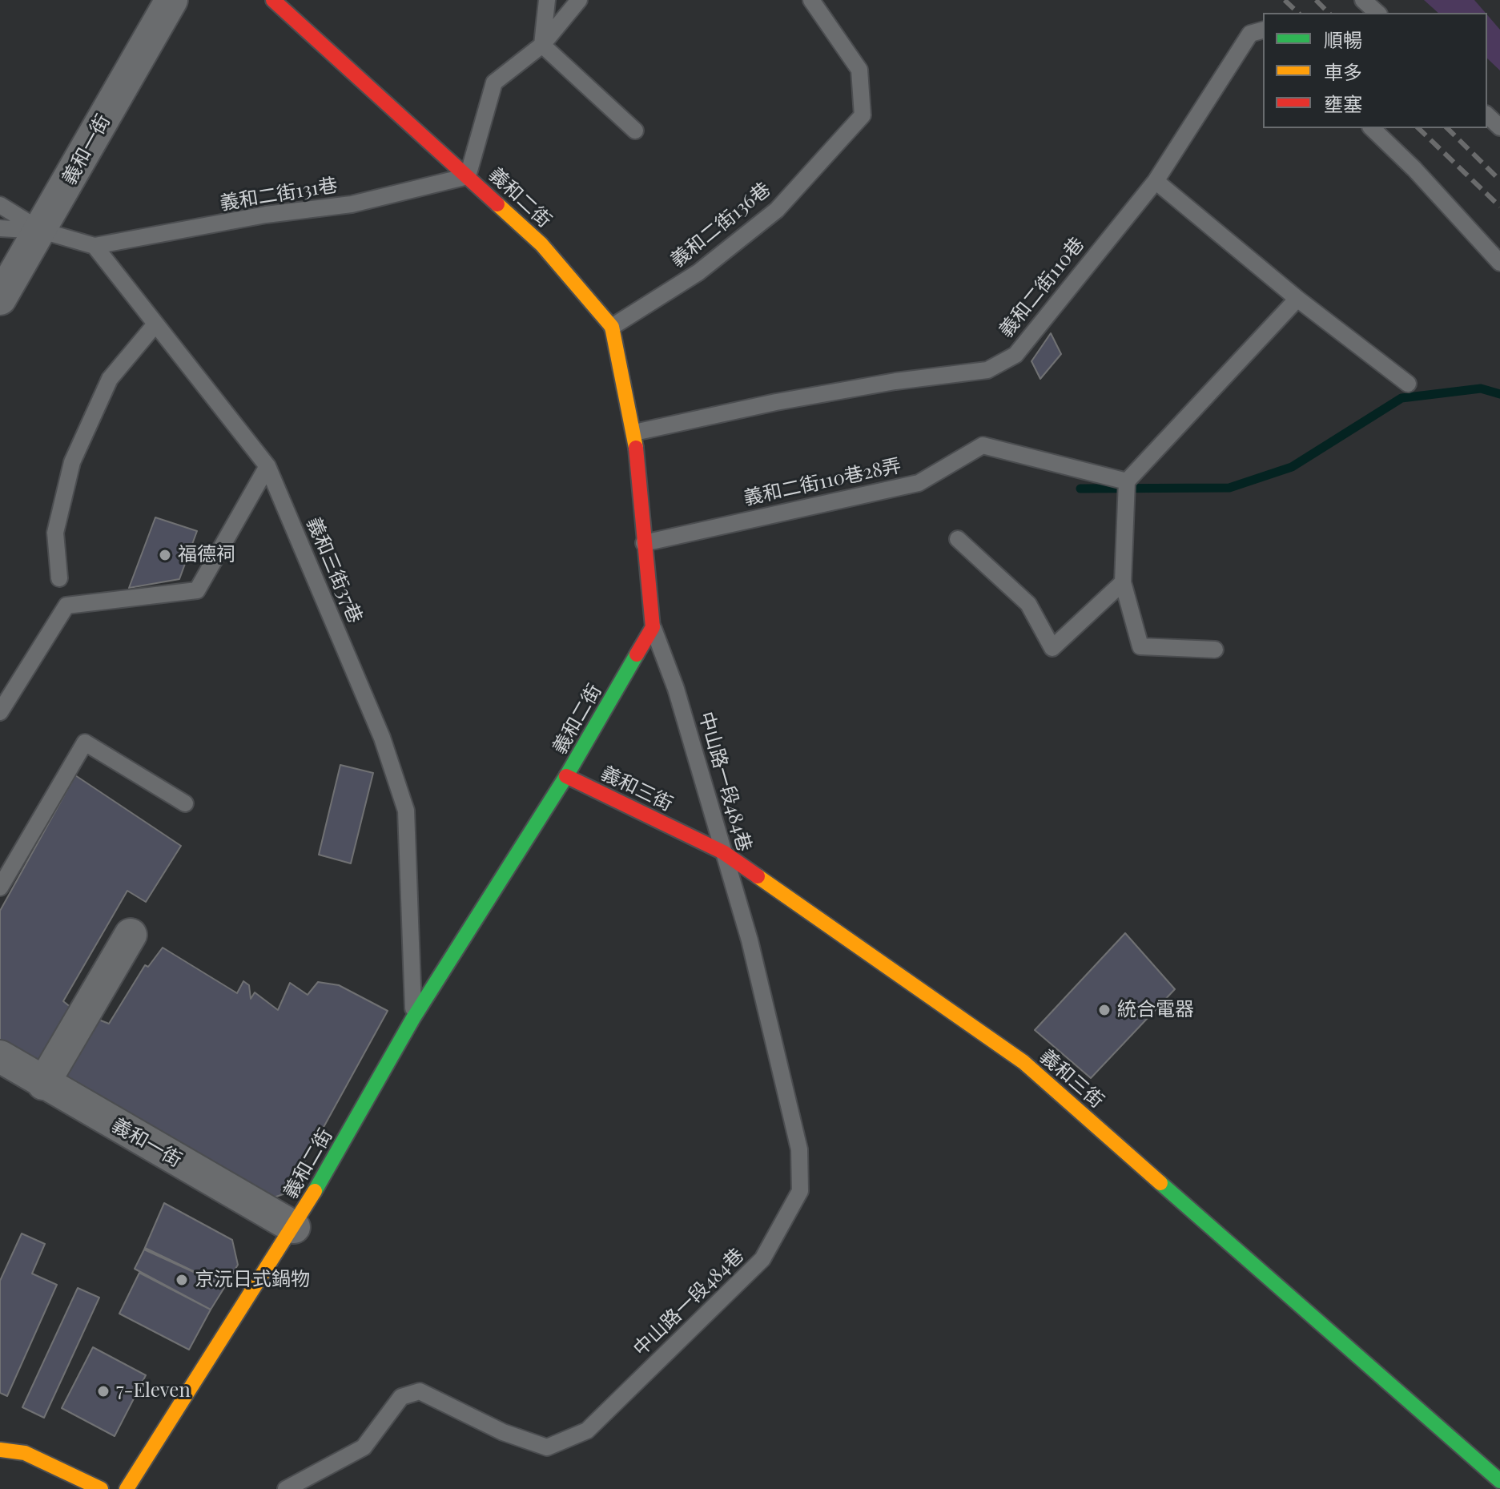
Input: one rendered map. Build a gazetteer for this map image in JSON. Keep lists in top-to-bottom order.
{
  "streets": {
    "street": ["義和一街", "義和二街", "義和三街"],
    "lane": [
      "義和二街131巷",
      "義和二街136巷",
      "義和二街110巷",
      "義和二街110巷28弄",
      "義和三街37巷",
      "中山路一段484巷"
    ]
  },
  "crossings": [
    ["義和一街", "義和二街"],
    ["義和二街131巷", "義和二街"],
    ["義和二街131巷", "義和三街37巷"],
    ["義和二街", "義和二街136巷"],
    ["義和二街", "義和二街110巷"],
    ["義和二街", "義和二街110巷28弄"],
    ["義和二街", "義和三街37巷"],
    ["義和二街", "中山路一段484巷"],
    ["義和二街", "義和三街"],
    ["中山路一段484巷", "義和三街"]
  ],
  "places": [
    "福德祠",
    "統合電器",
    "京沅日式鍋物",
    "7-Eleven"
  ],
  "legend": ["順暢", "車多", "壅塞"]
}
